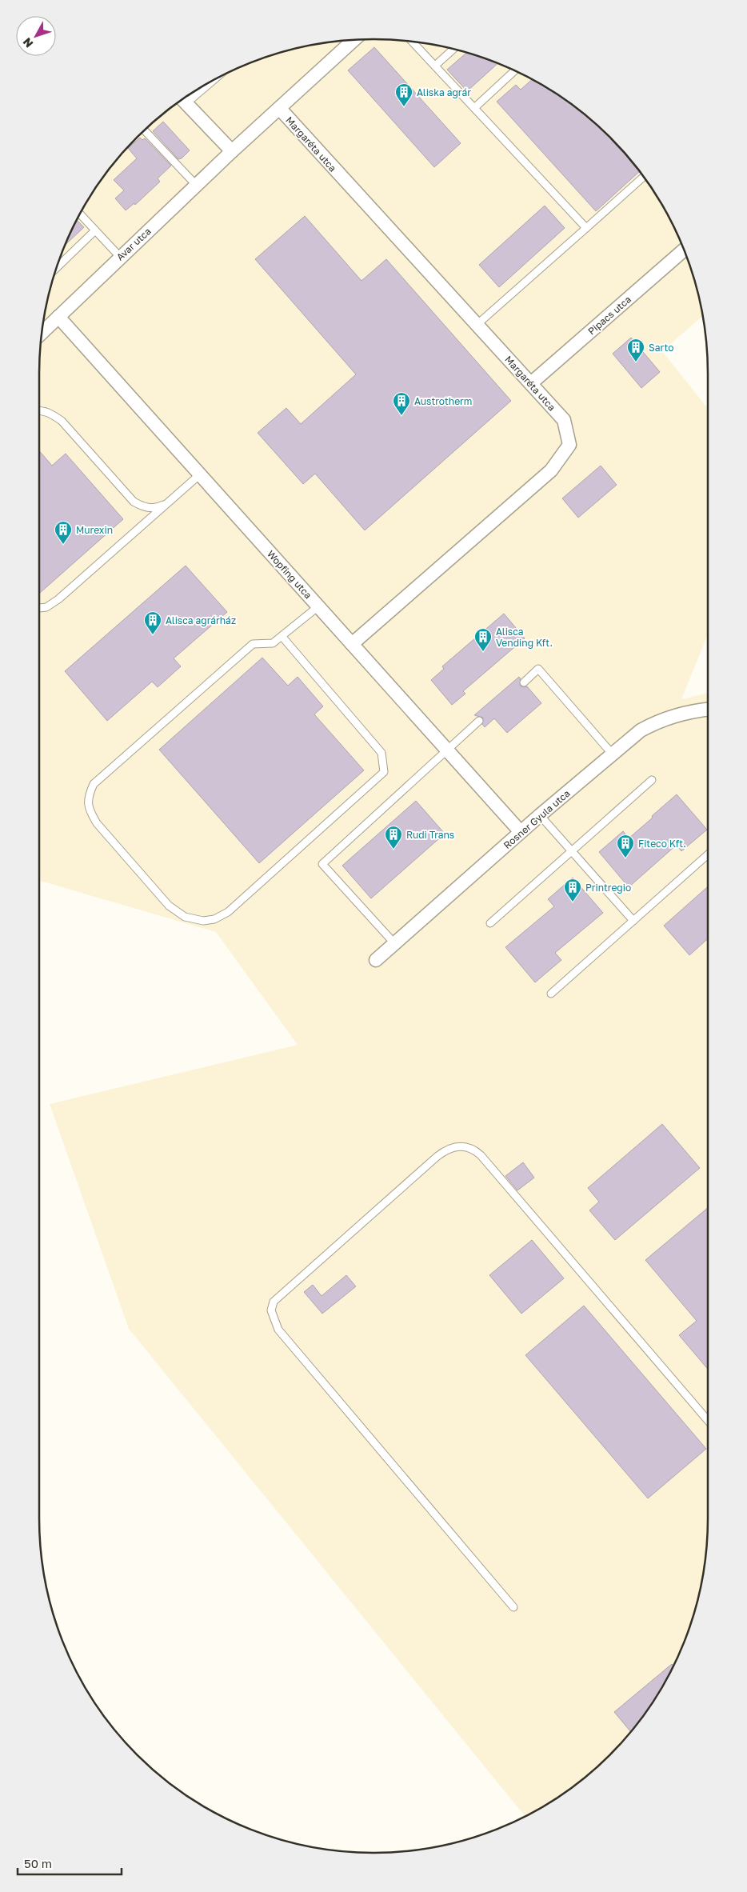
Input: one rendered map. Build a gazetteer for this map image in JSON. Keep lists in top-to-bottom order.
{
  "streets": {
    "street": [
      "Margaréta utca",
      "Avar utca",
      "Pipacs utca",
      "Wopfing utca",
      "Rosner Gyula utca"
    ]
  },
  "crossings": [
    ["Margaréta utca", "Avar utca"],
    ["Margaréta utca", "Pipacs utca"],
    ["Margaréta utca", "Wopfing utca"],
    ["Avar utca", "Wopfing utca"],
    ["Wopfing utca", "Rosner Gyula utca"]
  ],
  "places": {
    "building": [
      "Aliska agrár",
      "Sarto",
      "Austrotherm",
      "Murexin",
      "Alisca agrárház",
      "Alisca Vending Kft.",
      "Rudi Trans",
      "Fiteco Kft.",
      "Printregio"
    ]
  },
  "scale_bar": "50 m",
  "north": "bottom left"
}
